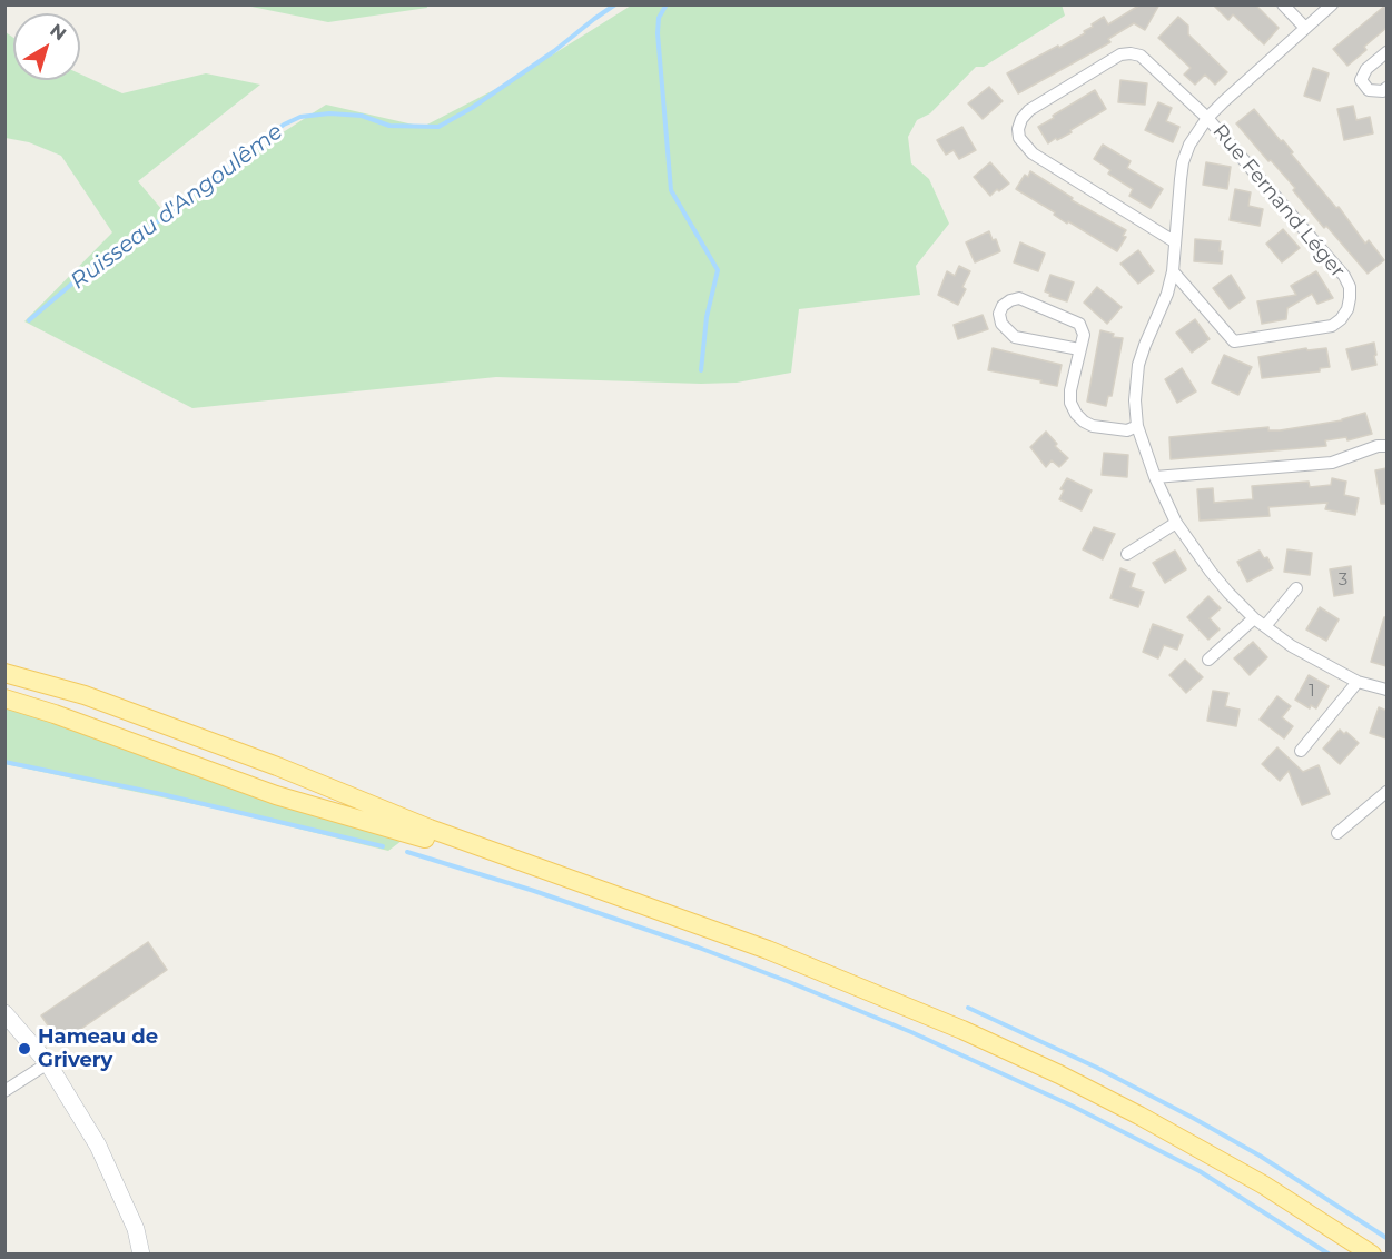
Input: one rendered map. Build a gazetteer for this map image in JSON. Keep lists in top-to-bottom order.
{
  "streets": {
    "street": ["Rue Fernand Léger"]
  },
  "water": ["Ruisseau d'Angoulême"],
  "places": ["Hameau de Grivery"],
  "house_numbers": ["3", "1"],
  "north": "top right"
}
